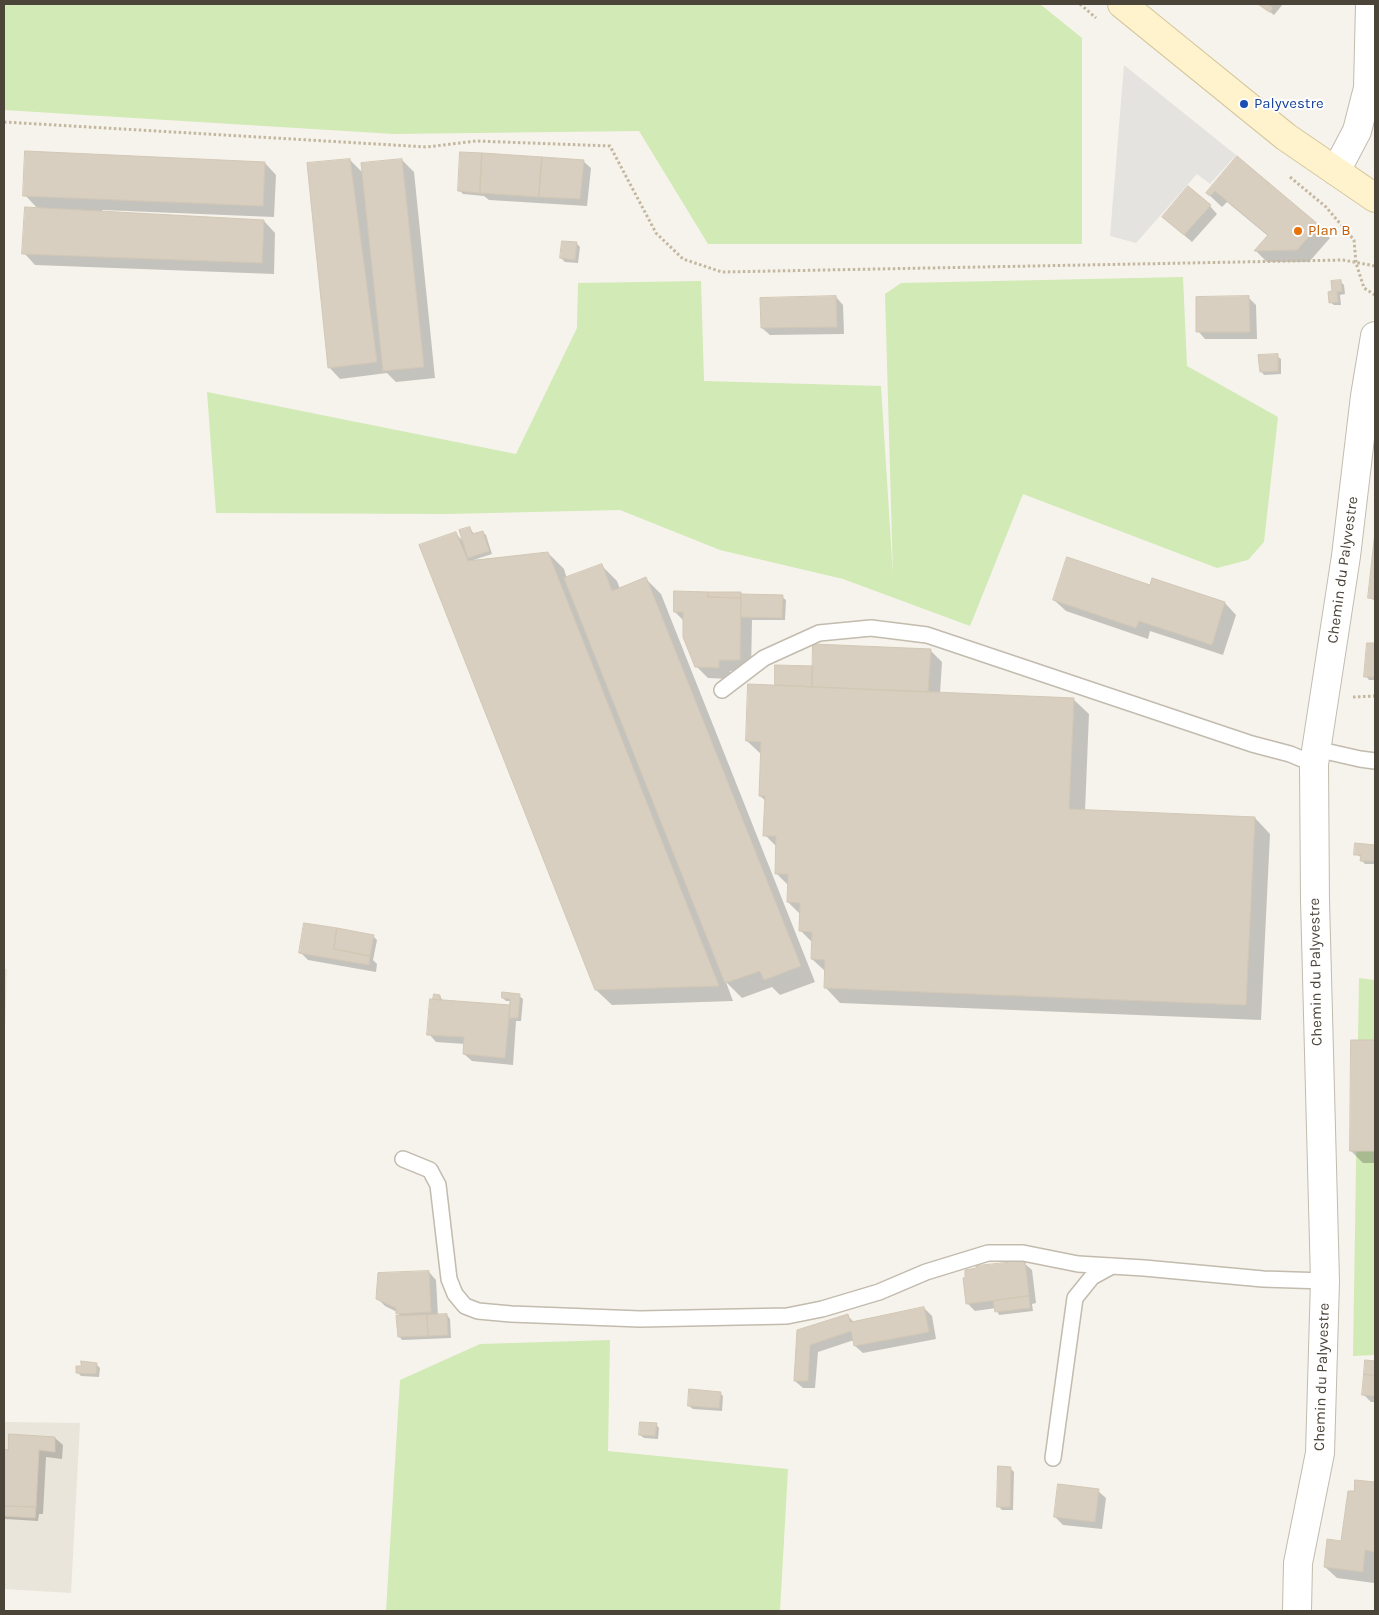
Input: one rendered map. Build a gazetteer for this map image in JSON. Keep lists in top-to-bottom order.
{
  "streets": {
    "street": ["Chemin du Palyvestre"]
  },
  "places": ["Palyvestre", "Plan B"]
}
